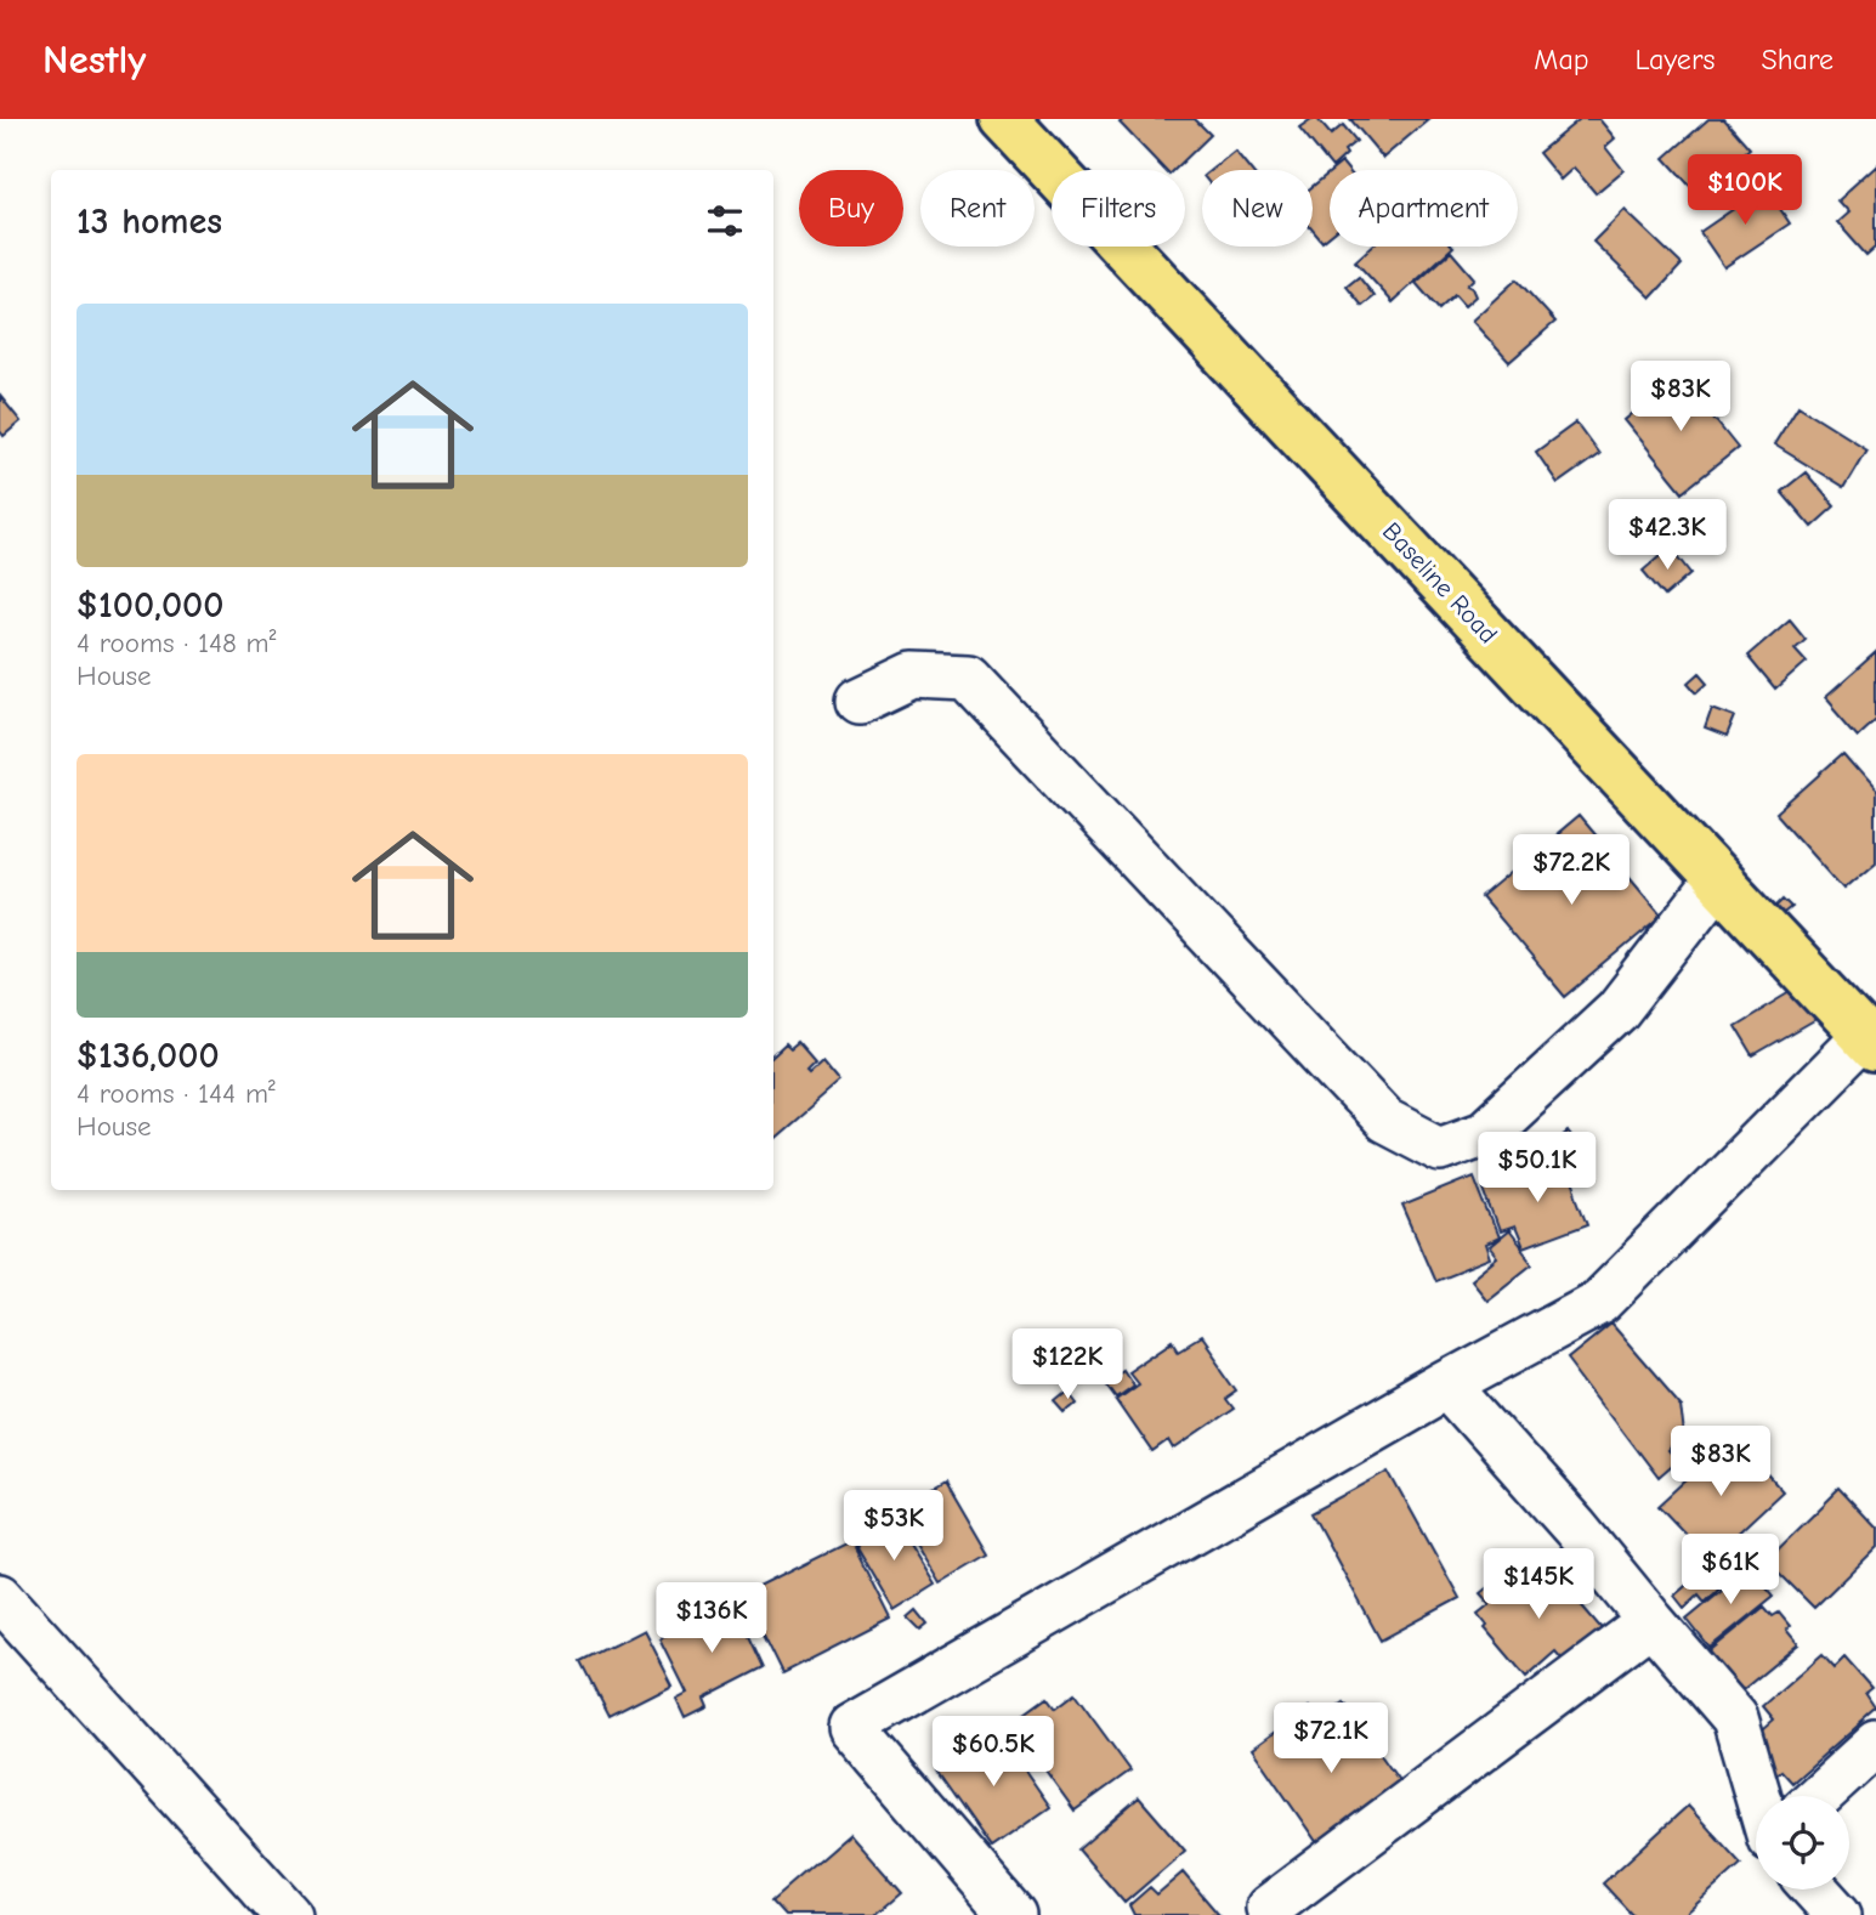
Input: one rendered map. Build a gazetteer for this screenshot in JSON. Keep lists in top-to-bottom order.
{
  "streets": {
    "main road": ["Baseline Road"]
  },
  "page": {
    "header": "Nestly",
    "nav": ["Map", "Layers", "Share"],
    "price": [
      "$100K",
      "$83K",
      "$42.3K",
      "$72.2K",
      "$50.1K",
      "$122K",
      "$83K",
      "$53K",
      "$61K",
      "$145K",
      "$136K",
      "$72.1K",
      "$60.5K"
    ],
    "chip": [
      "Buy",
      "Rent",
      "Filters",
      "New",
      "Apartment"
    ],
    "heading": "13 homes",
    "list": [
      {
        "name": "$100,000",
        "note": "4 rooms · 148 m² · House"
      },
      {
        "name": "$136,000",
        "note": "4 rooms · 144 m² · House"
      }
    ]
  }
}
